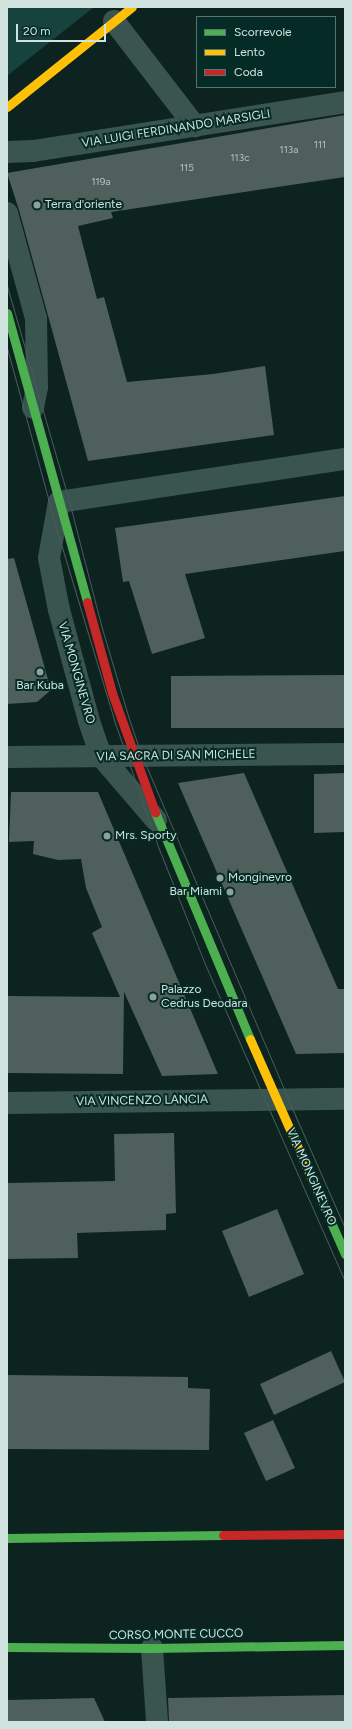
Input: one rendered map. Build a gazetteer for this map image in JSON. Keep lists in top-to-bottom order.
{
  "streets": {
    "street": [
      "VIA LUIGI FERDINANDO MARSIGLI",
      "VIA MONGINEVRO",
      "VIA SACRA DI SAN MICHELE",
      "VIA VINCENZO LANCIA",
      "CORSO MONTE CUCCO"
    ]
  },
  "crossings": [
    ["VIA MONGINEVRO", "VIA SACRA DI SAN MICHELE"],
    ["VIA MONGINEVRO", "VIA VINCENZO LANCIA"]
  ],
  "places": [
    "Terra d'oriente",
    "Bar Kuba",
    "Mrs. Sporty",
    "Monginevro",
    "Bar Miami",
    "Palazzo Cedrus Deodara"
  ],
  "house_numbers": [
    "111",
    "113a",
    "113c",
    "115",
    "119a"
  ],
  "legend": ["Scorrevole", "Lento", "Coda"],
  "scale_bar": "20 m"
}
